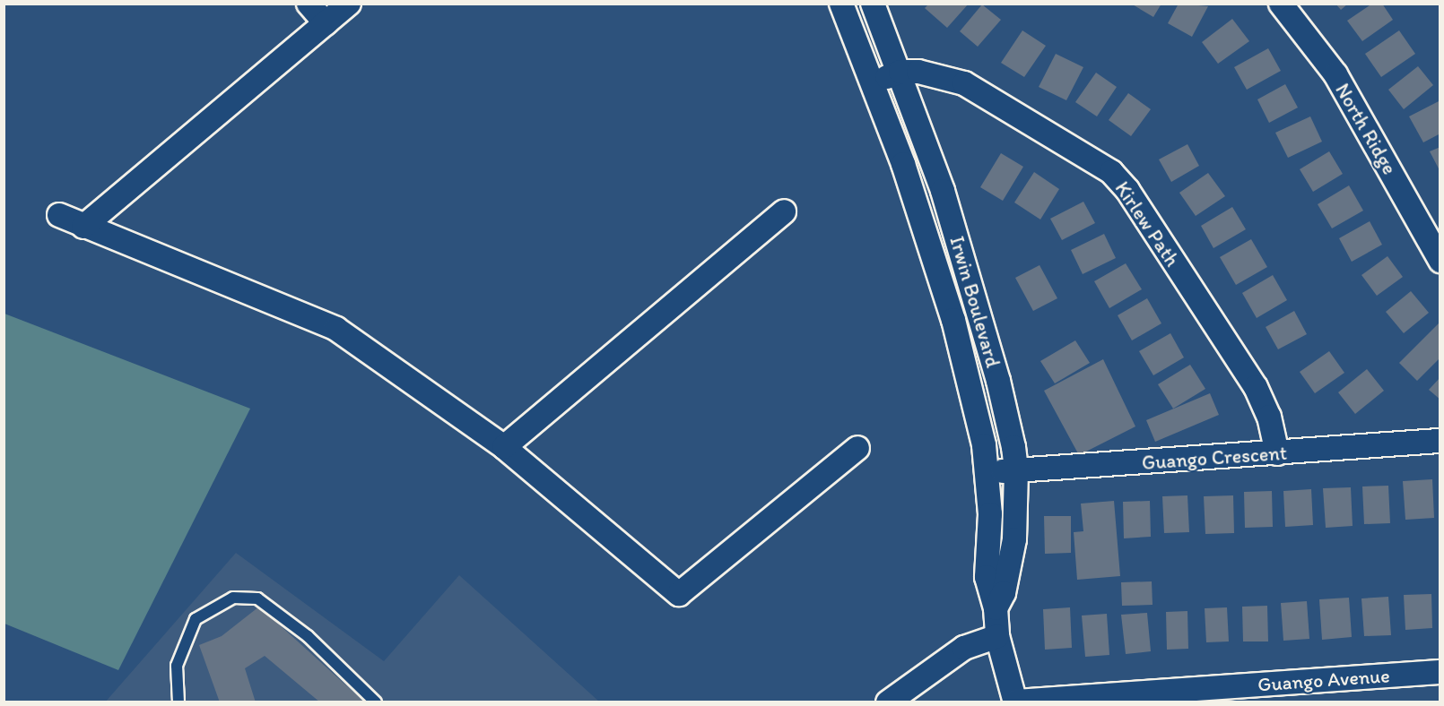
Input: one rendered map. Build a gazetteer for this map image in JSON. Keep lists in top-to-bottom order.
{
  "streets": {
    "street": [
      "North Ridge",
      "Kirlew Path",
      "Irwin Boulevard",
      "Guango Crescent",
      "Guango Avenue"
    ]
  },
  "crossings": [
    ["Kirlew Path", "Irwin Boulevard"],
    ["Kirlew Path", "Guango Crescent"],
    ["Irwin Boulevard", "Guango Crescent"],
    ["Irwin Boulevard", "Guango Avenue"]
  ]
}
